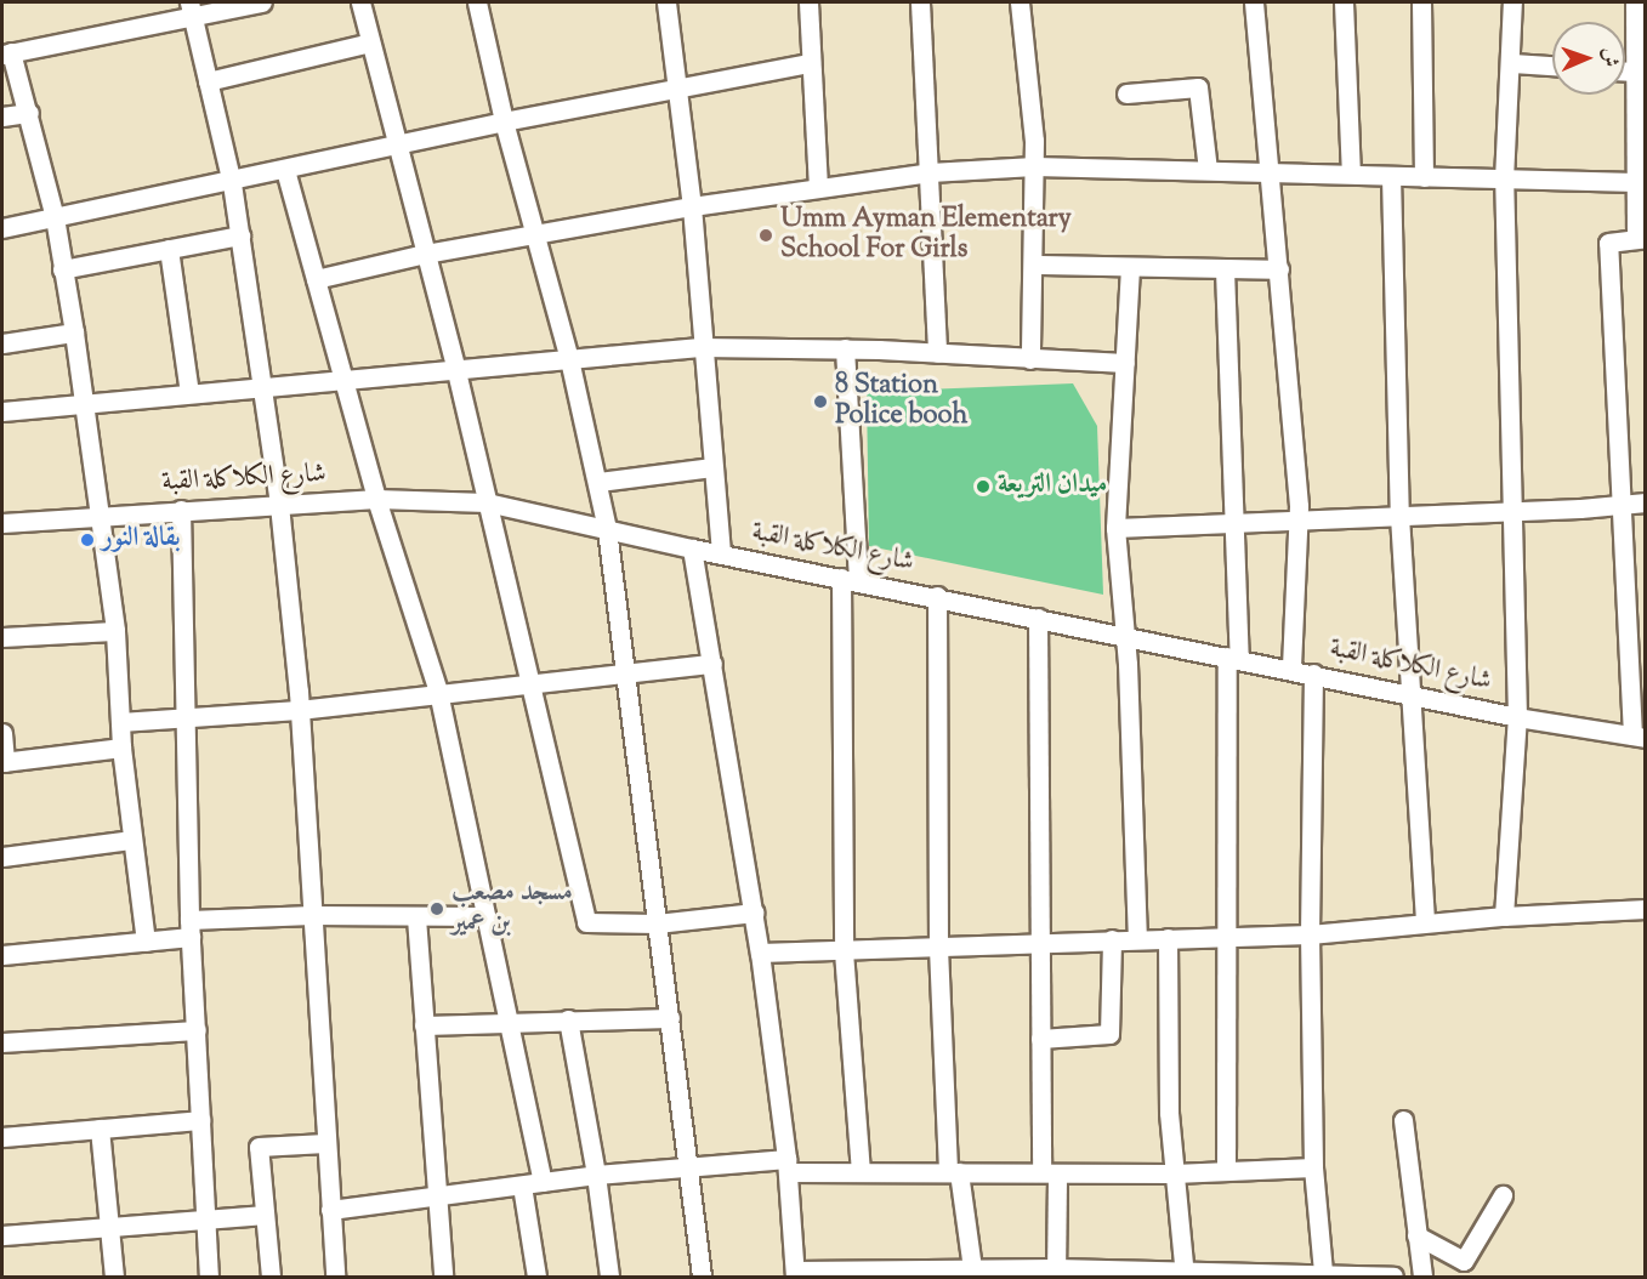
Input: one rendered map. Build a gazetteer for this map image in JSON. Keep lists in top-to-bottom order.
{
  "streets": {
    "street": ["شارع الكلاكلة القبة"]
  },
  "places": [
    "Umm Ayman Elementary School For Girls",
    "8 Station Police booh",
    "ميدان التريعة",
    "بقالة النور",
    "مسجد مصعب بن عمير"
  ],
  "north": "right"
}
